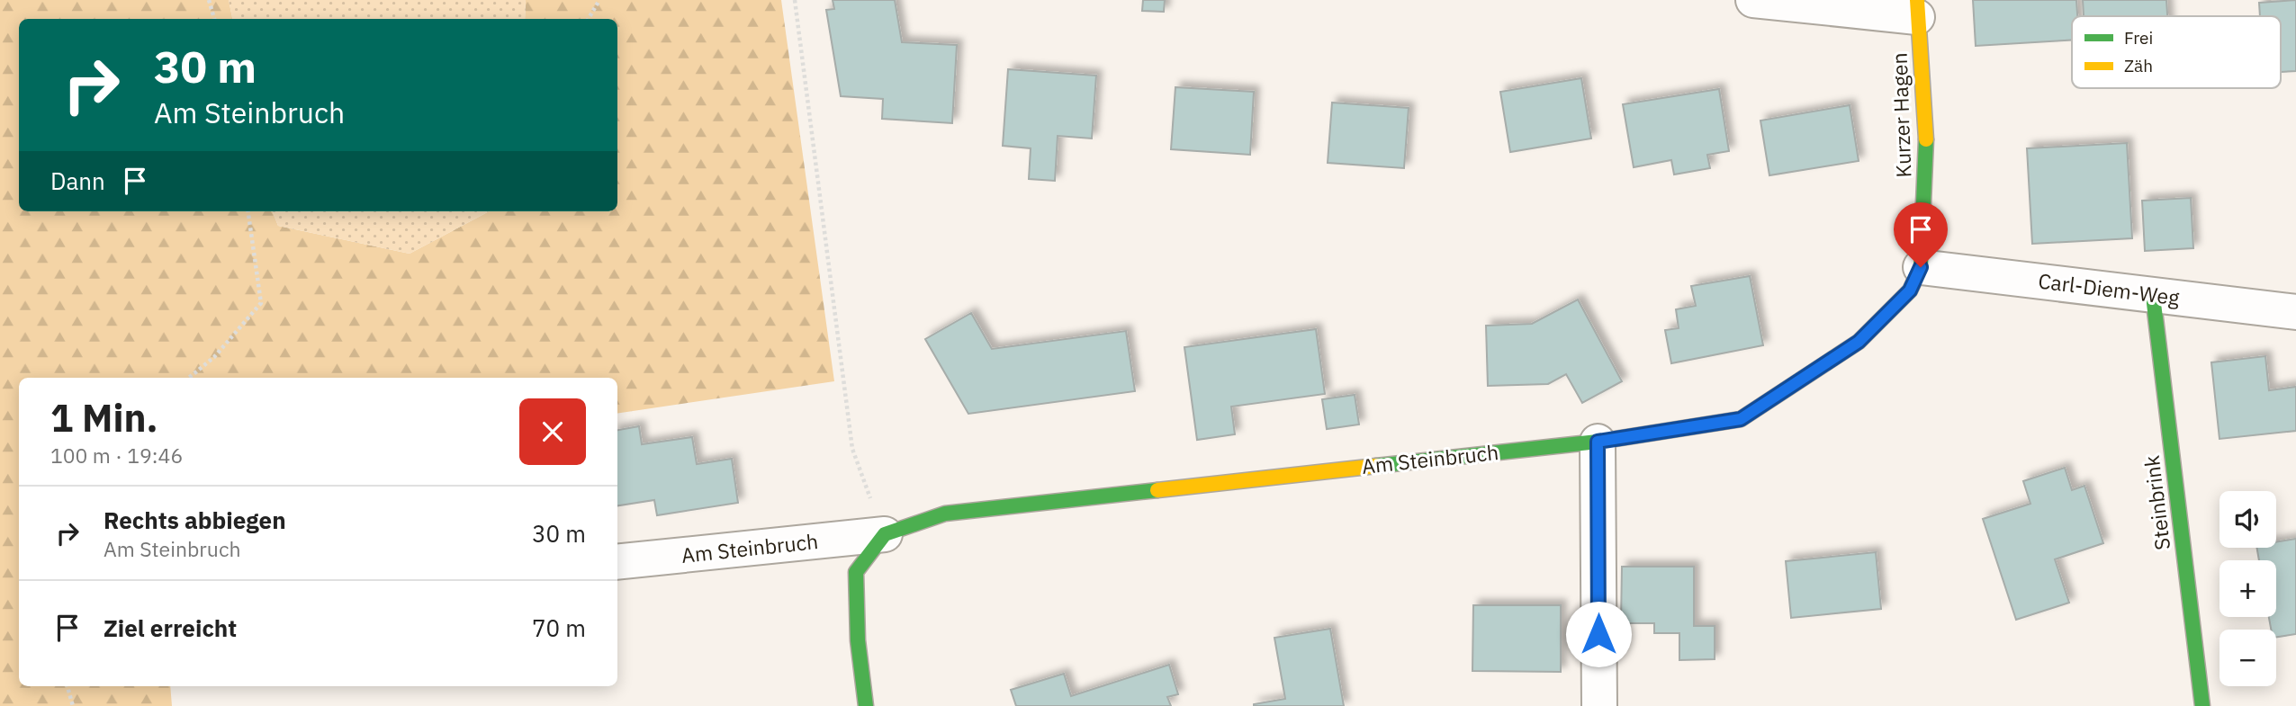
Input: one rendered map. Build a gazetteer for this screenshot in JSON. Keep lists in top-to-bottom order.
{
  "streets": {
    "street": [
      "Kurzer Hagen",
      "Carl-Diem-Weg",
      "Am Steinbruch",
      "Steinbrink"
    ]
  },
  "crossings": [
    ["Kurzer Hagen", "Carl-Diem-Weg"],
    ["Kurzer Hagen", "Am Steinbruch"],
    ["Carl-Diem-Weg", "Am Steinbruch"],
    ["Carl-Diem-Weg", "Steinbrink"]
  ],
  "legend": ["Frei", "Zäh"],
  "page": {
    "turn": ["30 m", "Am Steinbruch"],
    "then": "Dann",
    "heading": ["1 Min.", "100 m · 19:46"],
    "list": [
      {
        "name": "Rechts abbiegen",
        "note": "Am Steinbruch",
        "value": "30 m"
      },
      {
        "name": "Ziel erreicht",
        "value": "70 m"
      }
    ],
    "map_buttons": ["+", "−"]
  }
}
